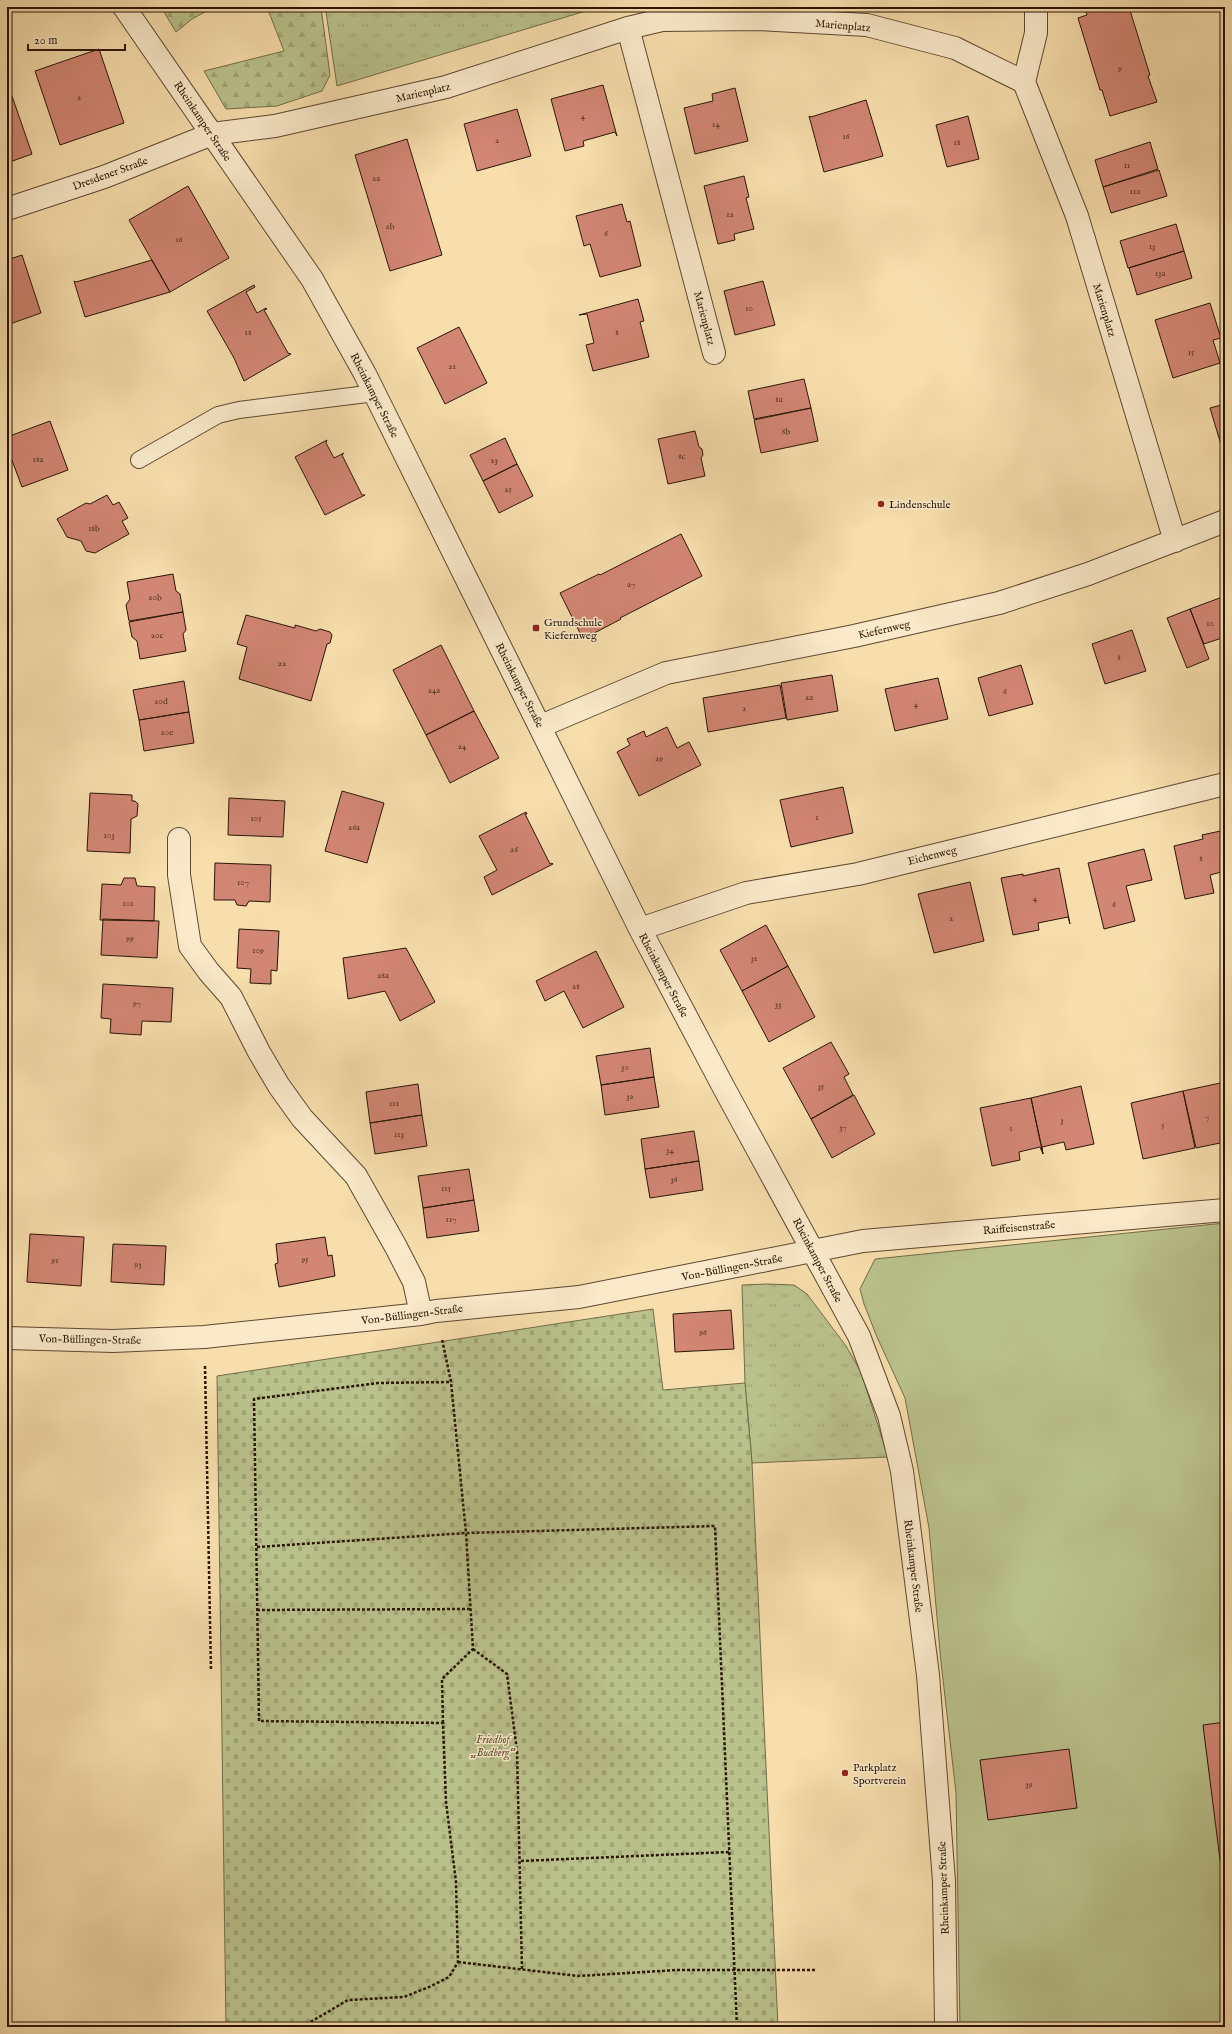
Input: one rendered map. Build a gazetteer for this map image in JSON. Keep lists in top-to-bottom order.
{
  "streets": {
    "street": [
      "Marienplatz",
      "Rheinkamper Straße",
      "Dresdener Straße",
      "Kiefernweg",
      "Eichenweg",
      "Raiffeisenstraße",
      "Von-Büllingen-Straße"
    ]
  },
  "crossings": [
    ["Marienplatz", "Rheinkamper Straße"],
    ["Marienplatz", "Dresdener Straße"],
    ["Marienplatz", "Kiefernweg"],
    ["Rheinkamper Straße", "Dresdener Straße"],
    ["Rheinkamper Straße", "Kiefernweg"],
    ["Rheinkamper Straße", "Eichenweg"],
    ["Rheinkamper Straße", "Raiffeisenstraße"],
    ["Rheinkamper Straße", "Von-Büllingen-Straße"],
    ["Raiffeisenstraße", "Von-Büllingen-Straße"]
  ],
  "parks": ["Friedhof „Budberg“"],
  "places": {
    "other": ["Lindenschule", "Parkplatz Sportverein"],
    "transit": ["Grundschule Kiefernweg"]
  },
  "house_numbers": [
    "9",
    "2",
    "4",
    "14",
    "16",
    "2",
    "18",
    "11",
    "2a",
    "11a",
    "12",
    "2b",
    "6",
    "16",
    "13",
    "13a",
    "10",
    "18",
    "8",
    "15",
    "21",
    "8a",
    "8b",
    "8c",
    "18a",
    "23",
    "25",
    "18b",
    "27",
    "20b",
    "10",
    "20c",
    "8",
    "22",
    "24a",
    "6",
    "2a",
    "20d",
    "4",
    "2",
    "20e",
    "24",
    "29",
    "1",
    "105",
    "26a",
    "103",
    "26",
    "8",
    "107",
    "4",
    "101",
    "6",
    "2",
    "99",
    "109",
    "31",
    "28a",
    "28",
    "97",
    "33",
    "30",
    "35",
    "32",
    "111",
    "7",
    "3",
    "5",
    "37",
    "1",
    "113",
    "34",
    "36",
    "115",
    "117",
    "95",
    "91",
    "93",
    "96",
    "39"
  ],
  "scale_bar": "20 m"
}
